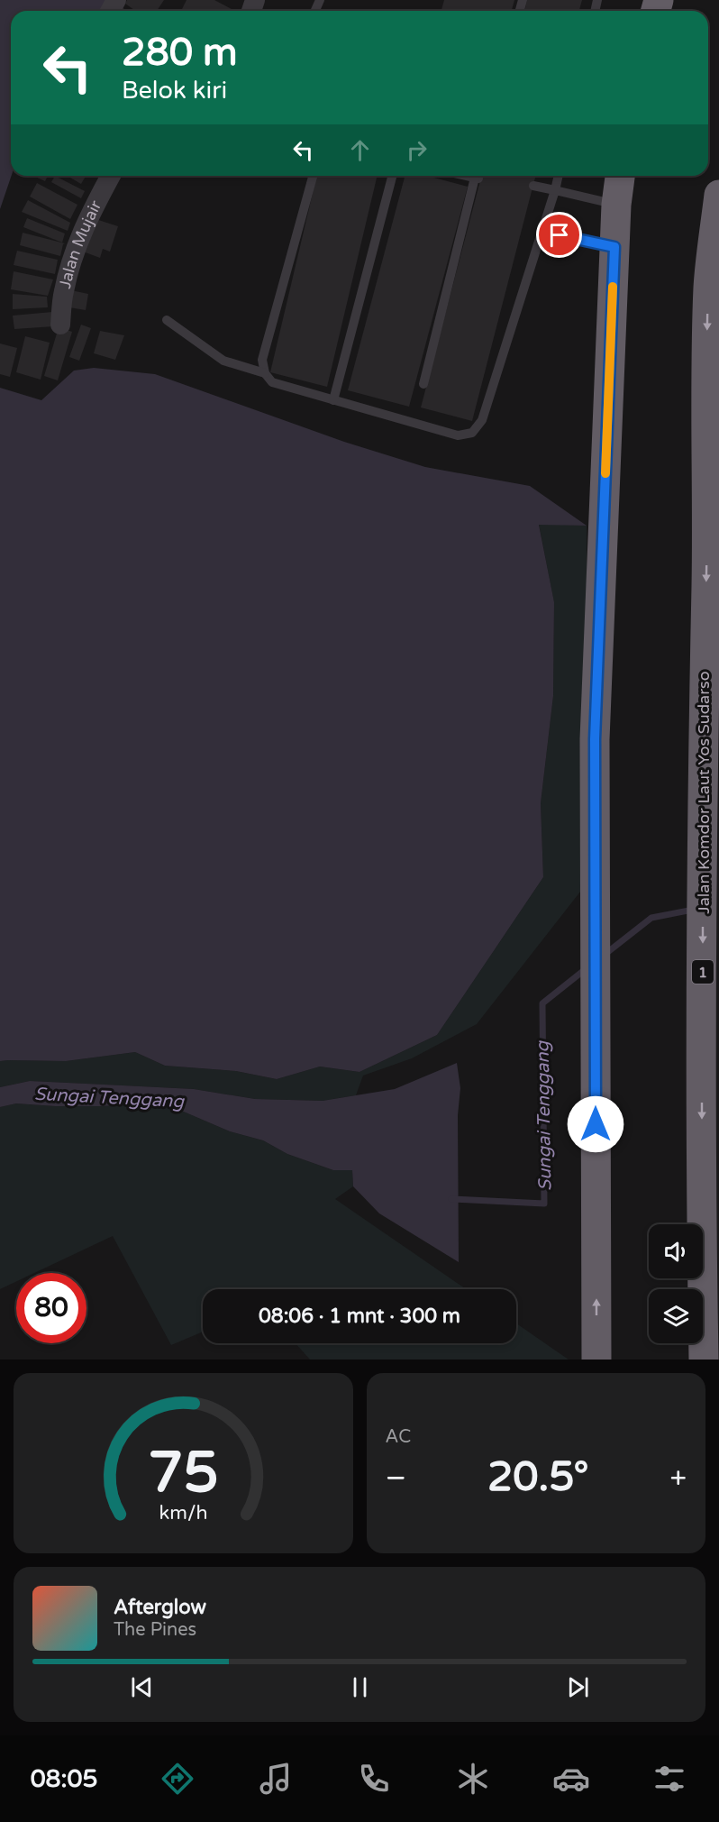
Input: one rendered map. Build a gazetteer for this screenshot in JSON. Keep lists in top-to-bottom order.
{
  "streets": {
    "highway": ["Jalan Komdor Laut Yos Sudarso", "1"],
    "street": ["Jalan Mujair"]
  },
  "water": ["Sungai Tenggang"],
  "page": {
    "turn": ["280 m", "Belok kiri"],
    "limit": "80",
    "trip": "08:06 · 1 mnt · 300 m",
    "tile": "AC",
    "heat": ["−", "20.5°", "+"],
    "song": ["Afterglow", "The Pines"],
    "tabs": "08:05",
    "gauge": ["75", "km/h"]
  }
}
